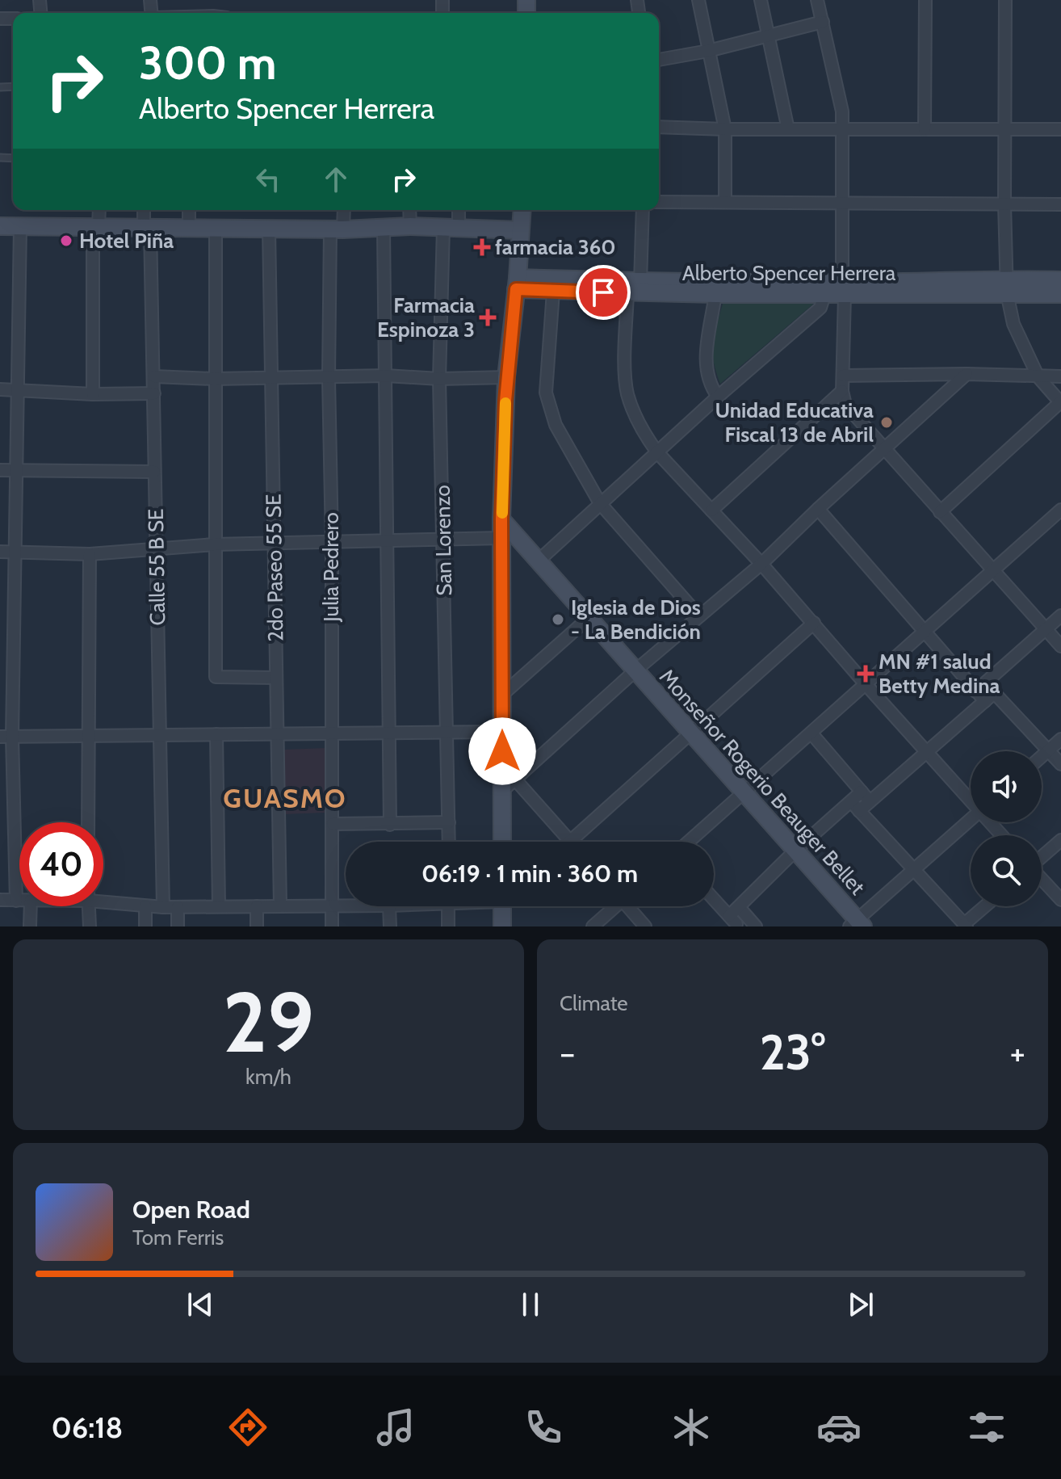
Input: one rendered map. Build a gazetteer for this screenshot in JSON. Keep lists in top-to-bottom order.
{
  "streets": {
    "street": [
      "Alberto Spencer Herrera",
      "San Lorenzo",
      "Calle 55 B SE",
      "Julia Pedrero",
      "2do Paseo 55 SE",
      "Monseñor Rogerio Beauger Bellet"
    ]
  },
  "districts": ["GUASMO"],
  "places": {
    "other": ["Hotel Piña", "Unidad Educativa Fiscal 13 de Abril", "Iglesia de Dios - La Bendición"],
    "health": ["farmacia 360", "Farmacia Espinoza 3", "MN #1 salud Betty Medina"]
  },
  "page": {
    "turn": ["300 m", "Alberto Spencer Herrera"],
    "limit": "40",
    "trip": "06:19 · 1 min · 360 m",
    "tile": [
      ["29", "km/h"],
      "Climate"
    ],
    "heat": ["−", "23°", "+"],
    "song": ["Open Road", "Tom Ferris"],
    "tabs": "06:18"
  }
}
